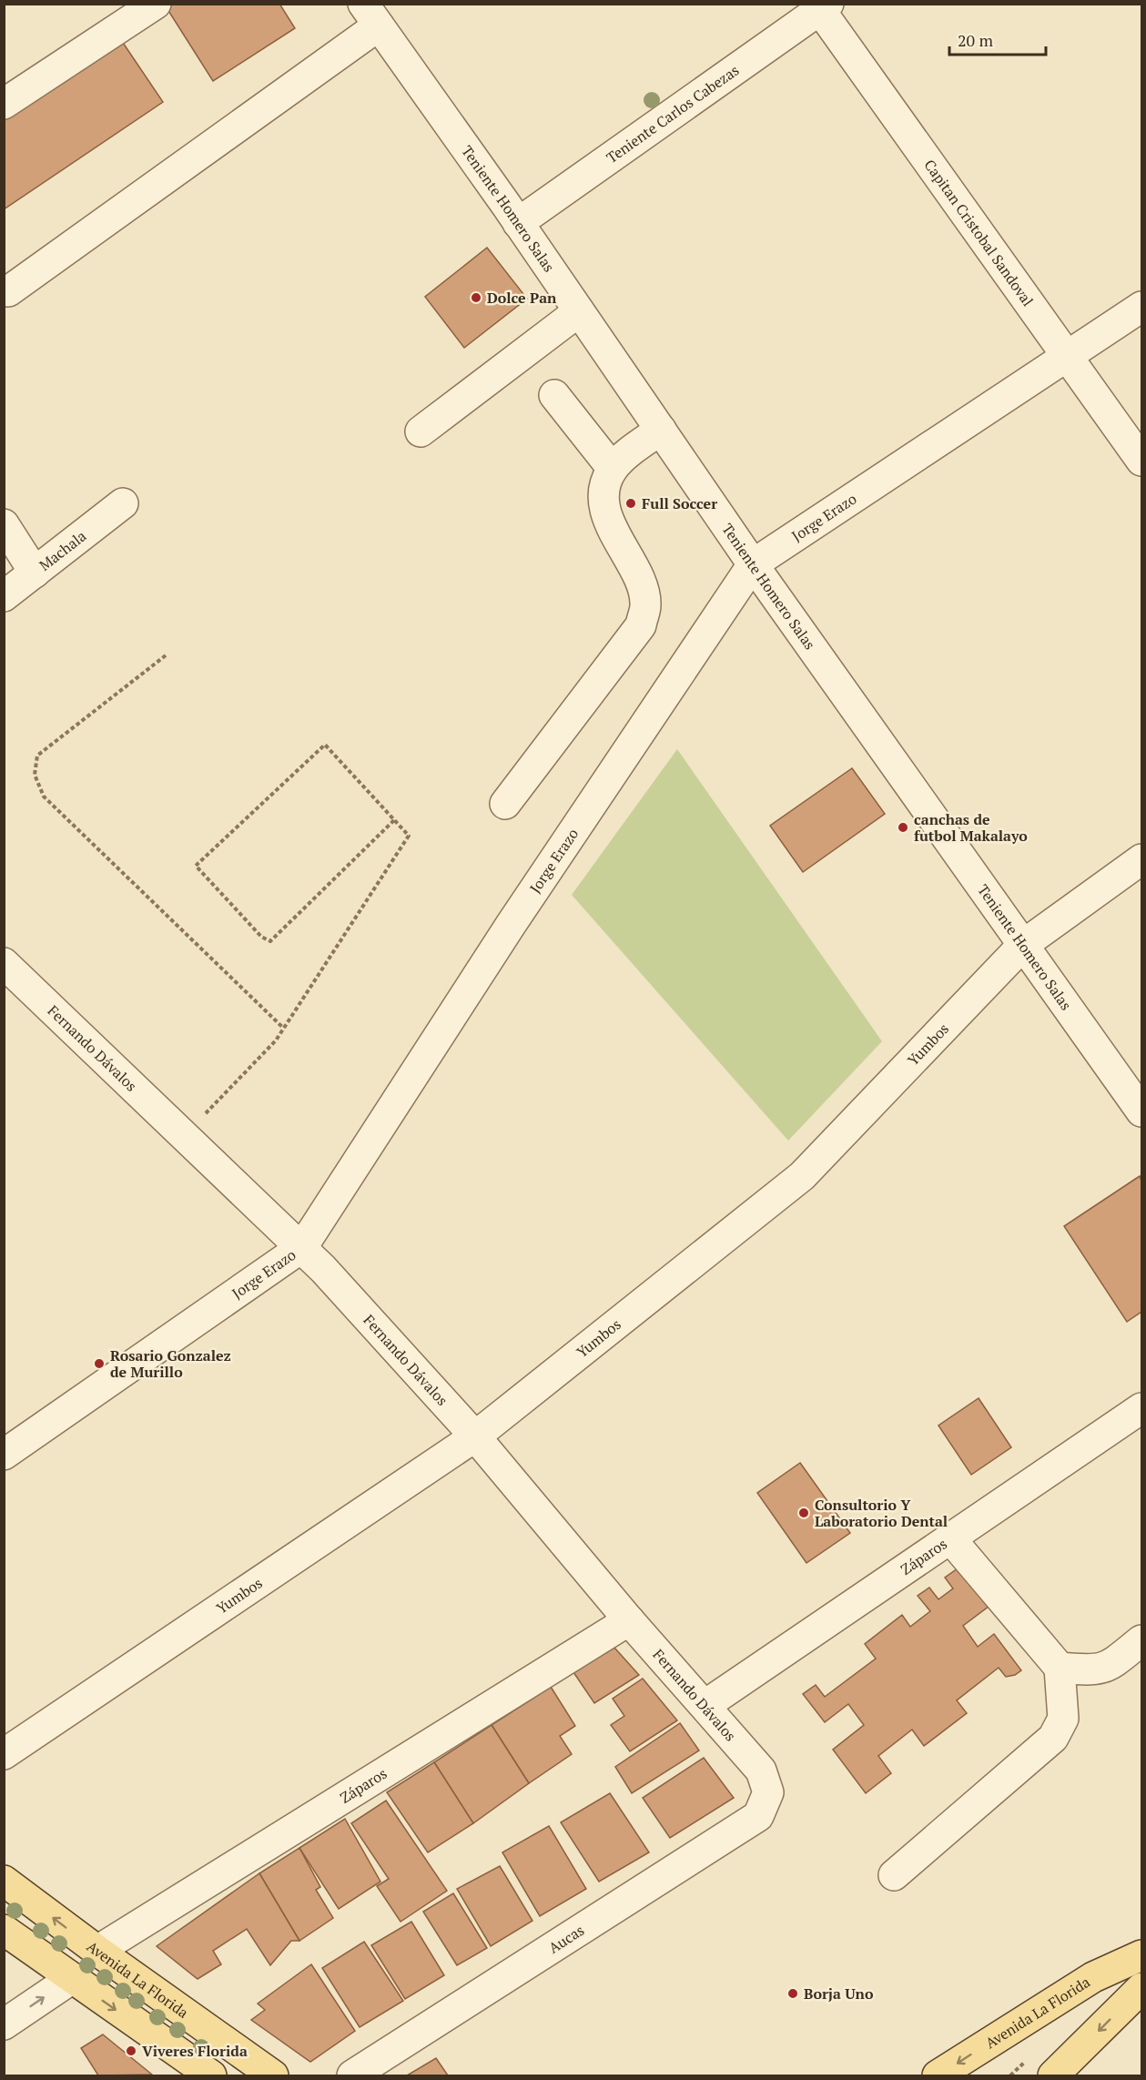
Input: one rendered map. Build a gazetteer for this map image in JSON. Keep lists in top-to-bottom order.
{
  "streets": {
    "main road": ["Avenida La Florida"],
    "street": [
      "Teniente Carlos Cabezas",
      "Teniente Homero Salas",
      "Capitan Cristobal Sandoval",
      "Jorge Erazo",
      "Machala",
      "Yumbos",
      "Fernando Dávalos",
      "Záparos",
      "Aucas"
    ]
  },
  "crossings": [
    ["Teniente Carlos Cabezas", "Teniente Homero Salas"],
    ["Teniente Carlos Cabezas", "Capitan Cristobal Sandoval"],
    ["Teniente Homero Salas", "Jorge Erazo"],
    ["Teniente Homero Salas", "Yumbos"],
    ["Capitan Cristobal Sandoval", "Jorge Erazo"],
    ["Jorge Erazo", "Fernando Dávalos"],
    ["Yumbos", "Fernando Dávalos"],
    ["Fernando Dávalos", "Záparos"],
    ["Fernando Dávalos", "Aucas"],
    ["Záparos", "Avenida La Florida"]
  ],
  "one_way": ["Avenida La Florida"],
  "places": [
    "Dolce Pan",
    "Full Soccer",
    "canchas de futbol Makalayo",
    "Rosario Gonzalez de Murillo",
    "Consultorio Y Laboratorio Dental",
    "Borja Uno",
    "Viveres Florida"
  ],
  "scale_bar": "20 m"
}
